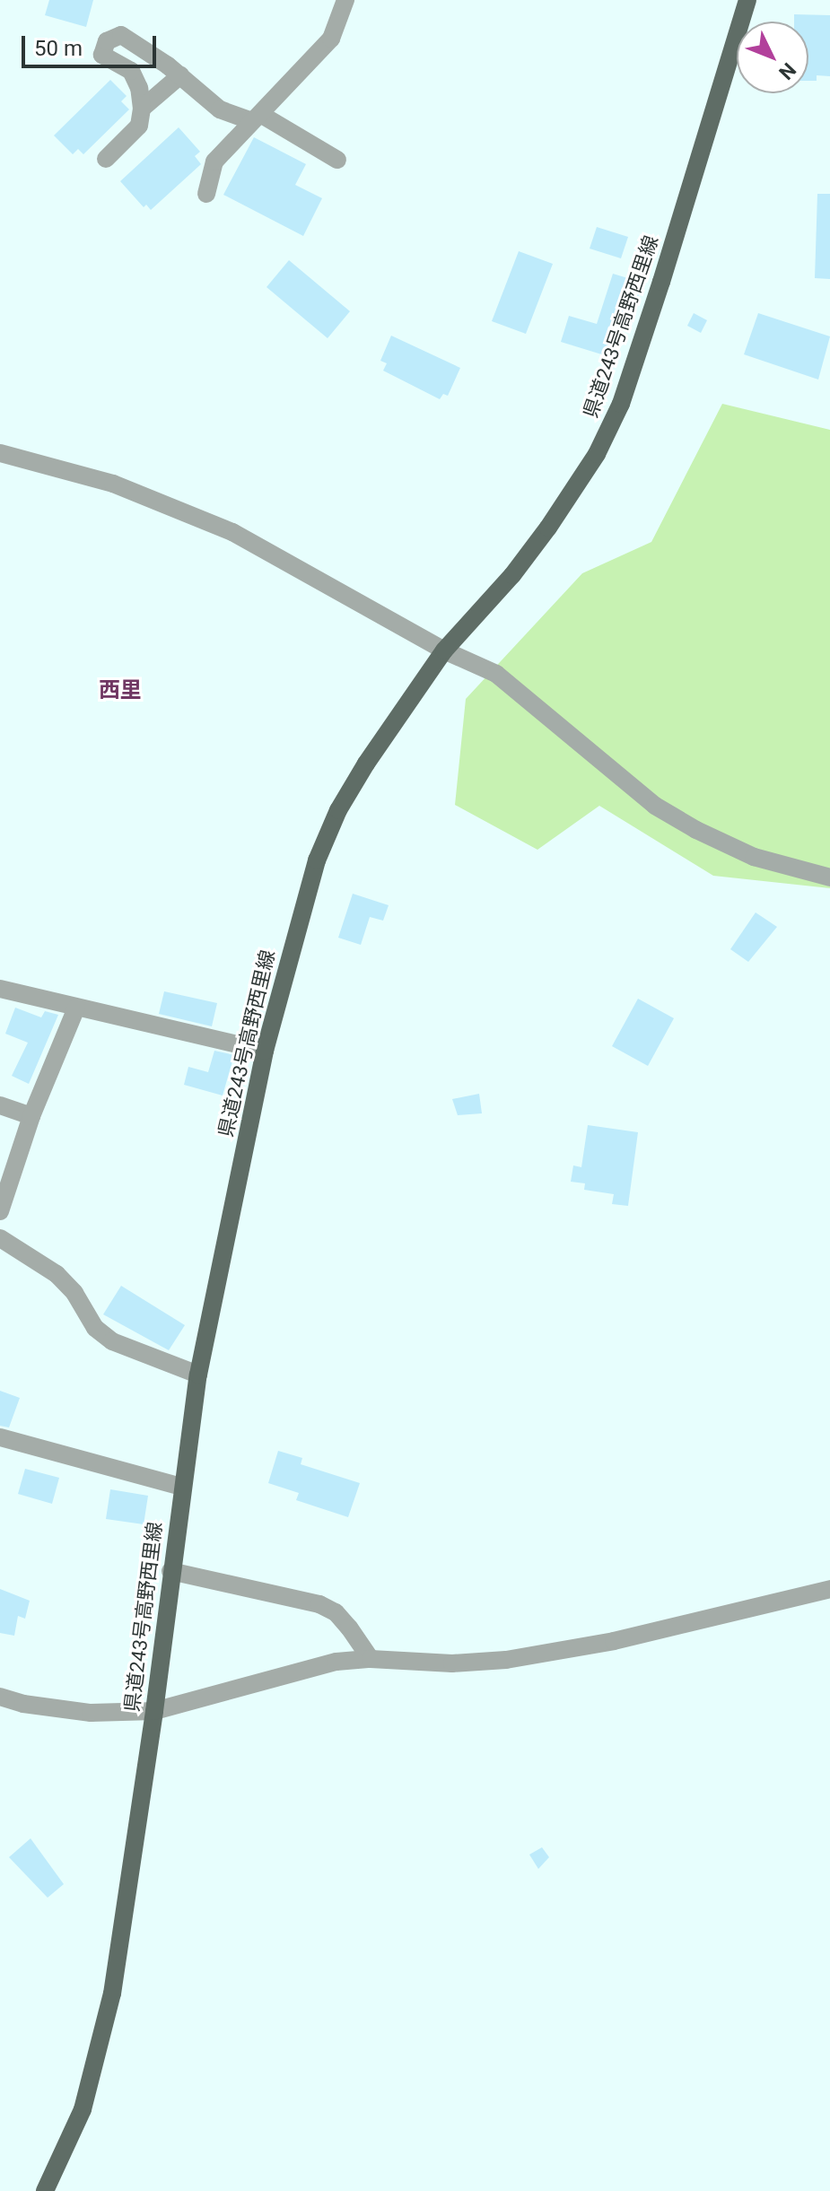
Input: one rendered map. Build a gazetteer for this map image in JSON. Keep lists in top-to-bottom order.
{
  "streets": {
    "main road": ["県道243号高野西里線"]
  },
  "districts": ["西里"],
  "scale_bar": "50 m",
  "north": "bottom right"
}
